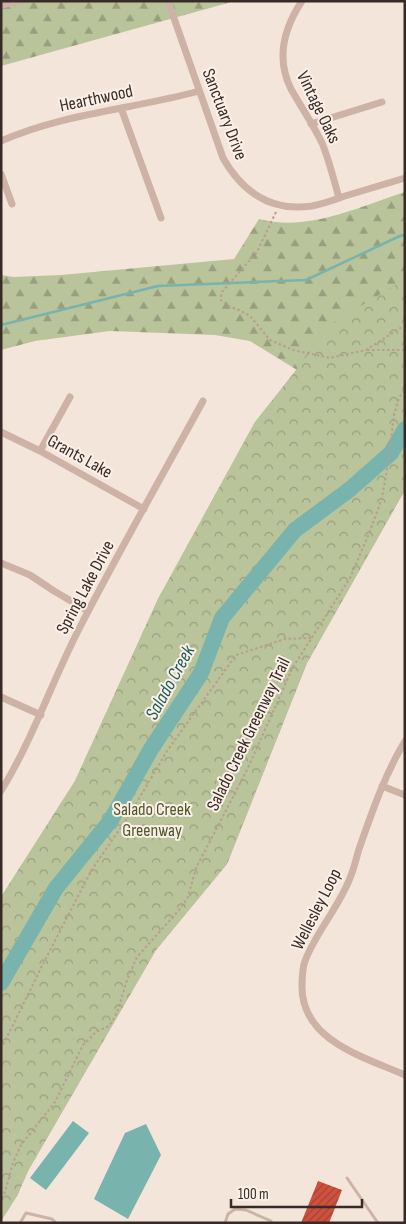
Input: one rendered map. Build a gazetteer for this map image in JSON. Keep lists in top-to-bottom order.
{
  "streets": {
    "street": [
      "Hearthwood",
      "Vintage Oaks",
      "Sanctuary Drive",
      "Grants Lake",
      "Spring Lake Drive",
      "Wellesley Loop"
    ],
    "path": ["Salado Creek Greenway Trail"]
  },
  "crossings": [
    ["Hearthwood", "Sanctuary Drive"],
    ["Vintage Oaks", "Sanctuary Drive"],
    ["Grants Lake", "Spring Lake Drive"]
  ],
  "water": ["Salado Creek"],
  "parks": ["Salado Creek Greenway"],
  "scale_bar": "100 m"
}
